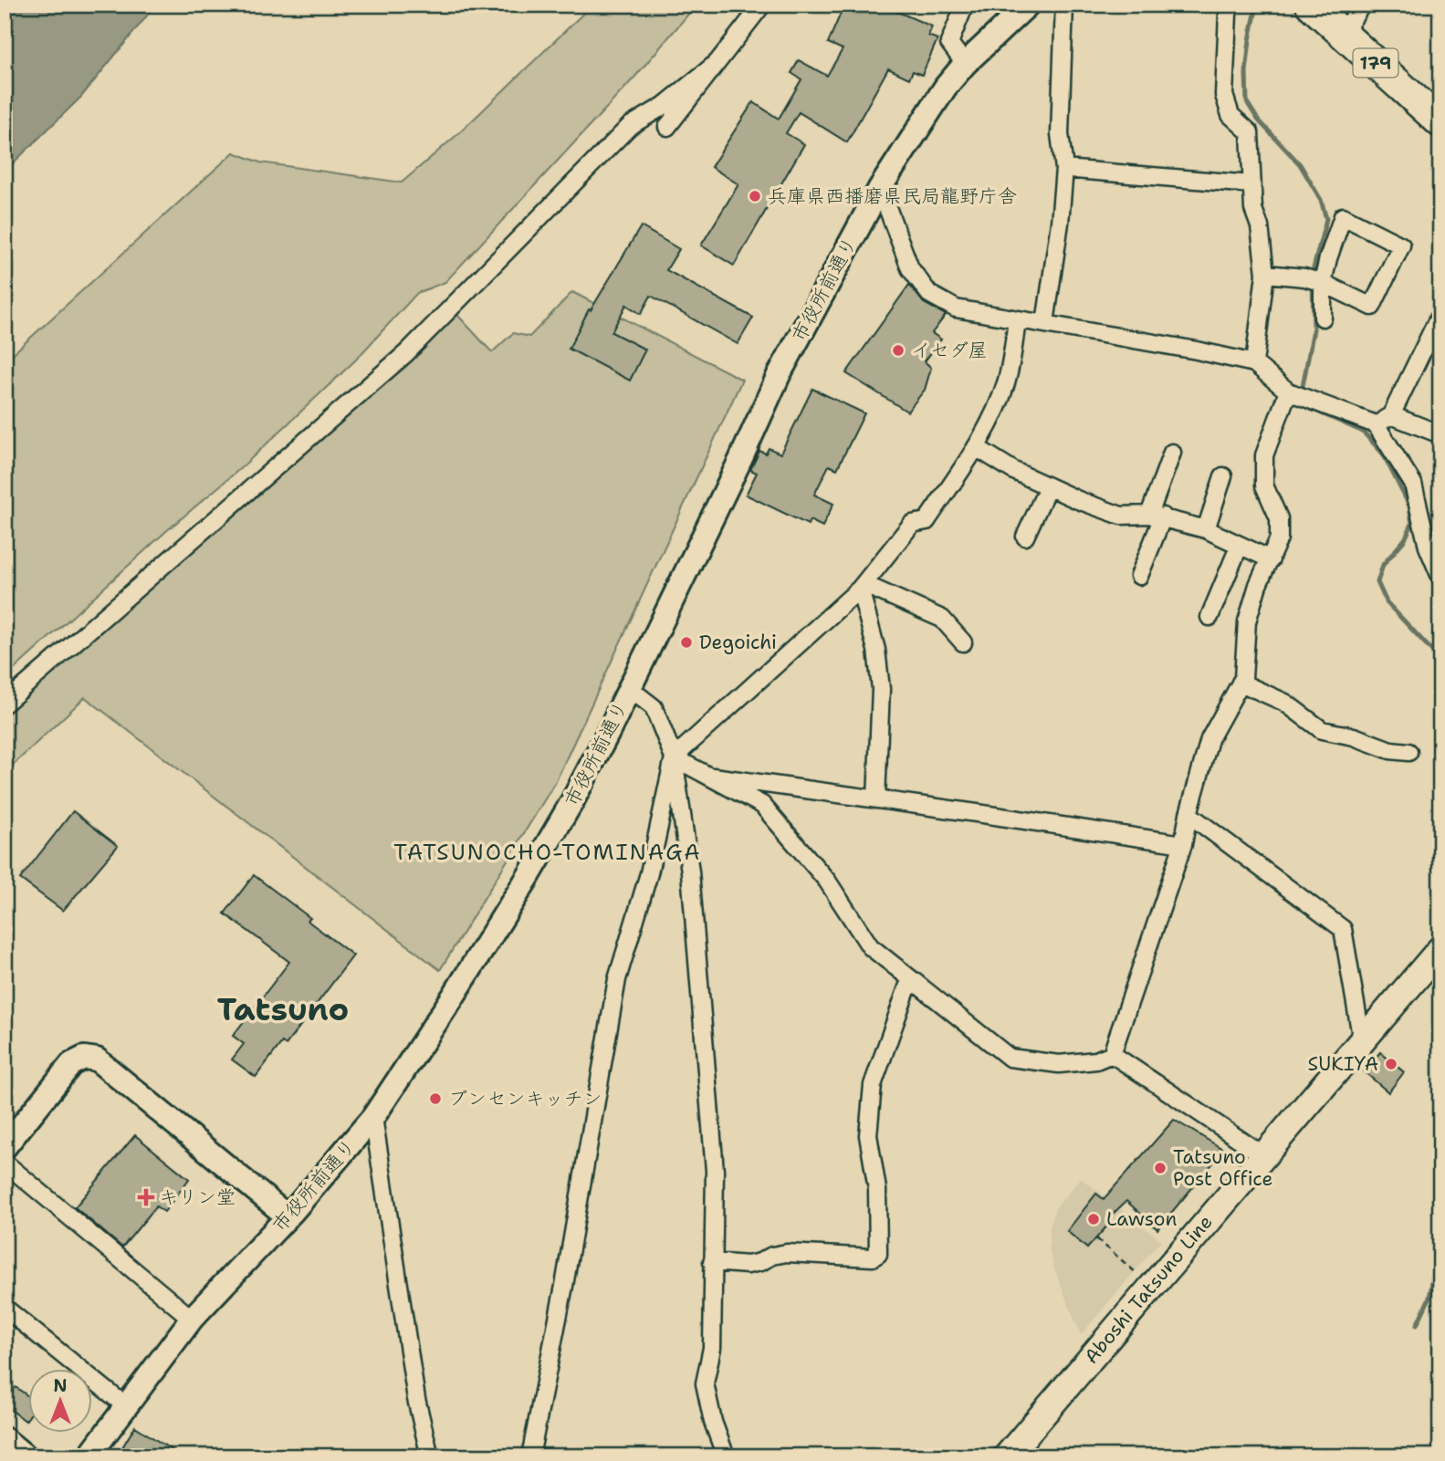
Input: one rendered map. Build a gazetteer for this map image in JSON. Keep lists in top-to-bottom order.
{
  "streets": {
    "highway": ["179"],
    "main road": ["Aboshi Tatsuno Line"],
    "street": ["市役所前通り"]
  },
  "districts": ["TATSUNOCHO-TOMINAGA", "Tatsuno"],
  "places": {
    "other": [
      "兵庫県西播磨県民局龍野庁舎",
      "イセダ屋",
      "Degoichi",
      "SUKIYA",
      "ブンセンキッチン",
      "Tatsuno Post Office",
      "Lawson"
    ],
    "health": ["キリン堂"]
  },
  "north": "top"
}
